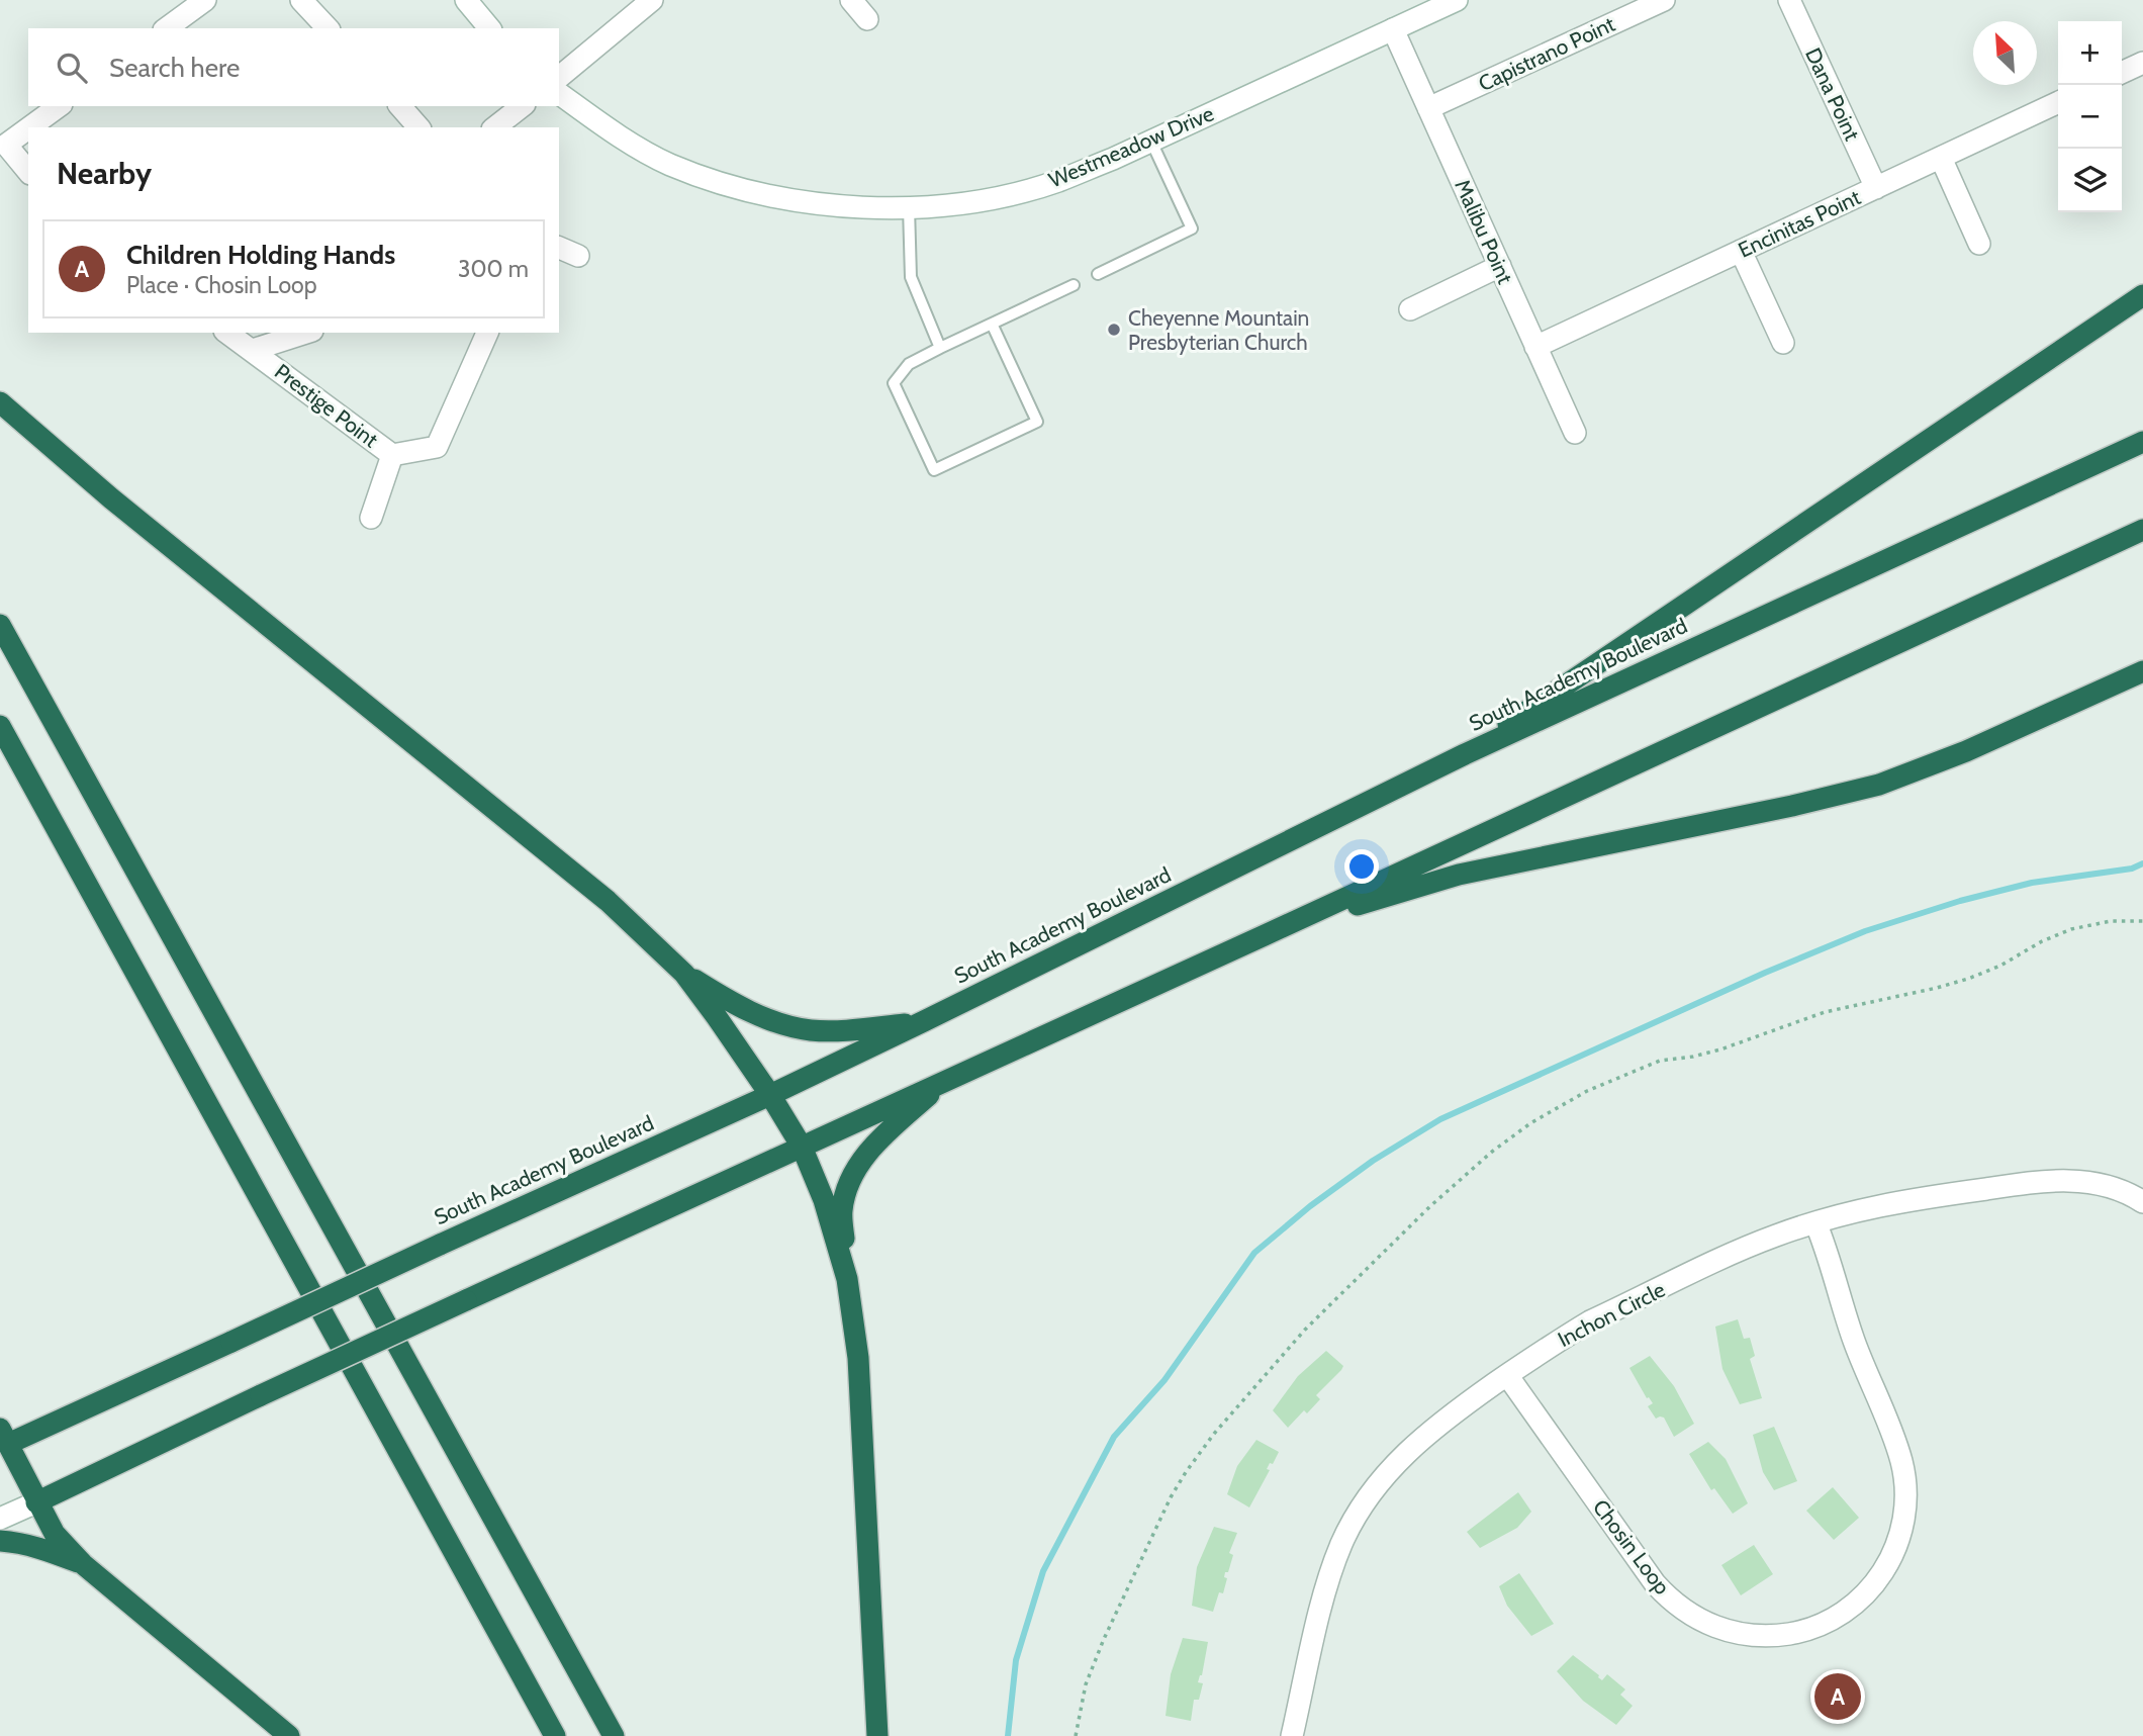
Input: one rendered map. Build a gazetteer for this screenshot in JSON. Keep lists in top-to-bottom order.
{
  "streets": {
    "highway": ["South Academy Boulevard"],
    "street": [
      "Capistrano Point",
      "Dana Point",
      "Westmeadow Drive",
      "Encinitas Point",
      "Malibu Point",
      "Prestige Point",
      "Inchon Circle",
      "Chosin Loop"
    ]
  },
  "crossings": [
    ["Capistrano Point", "Malibu Point"],
    ["Dana Point", "Encinitas Point"],
    ["Westmeadow Drive", "Malibu Point"],
    ["Encinitas Point", "Malibu Point"],
    ["Inchon Circle", "Chosin Loop"]
  ],
  "places": ["Cheyenne Mountain Presbyterian Church"],
  "north": "top left",
  "page": {
    "map_buttons": ["+", "−"],
    "search": "Search here",
    "heading": "Nearby",
    "list": [
      {
        "mark": "A",
        "name": "Children Holding Hands",
        "note": "Place · Chosin Loop",
        "value": "300 m"
      }
    ],
    "pins": "A"
  }
}
